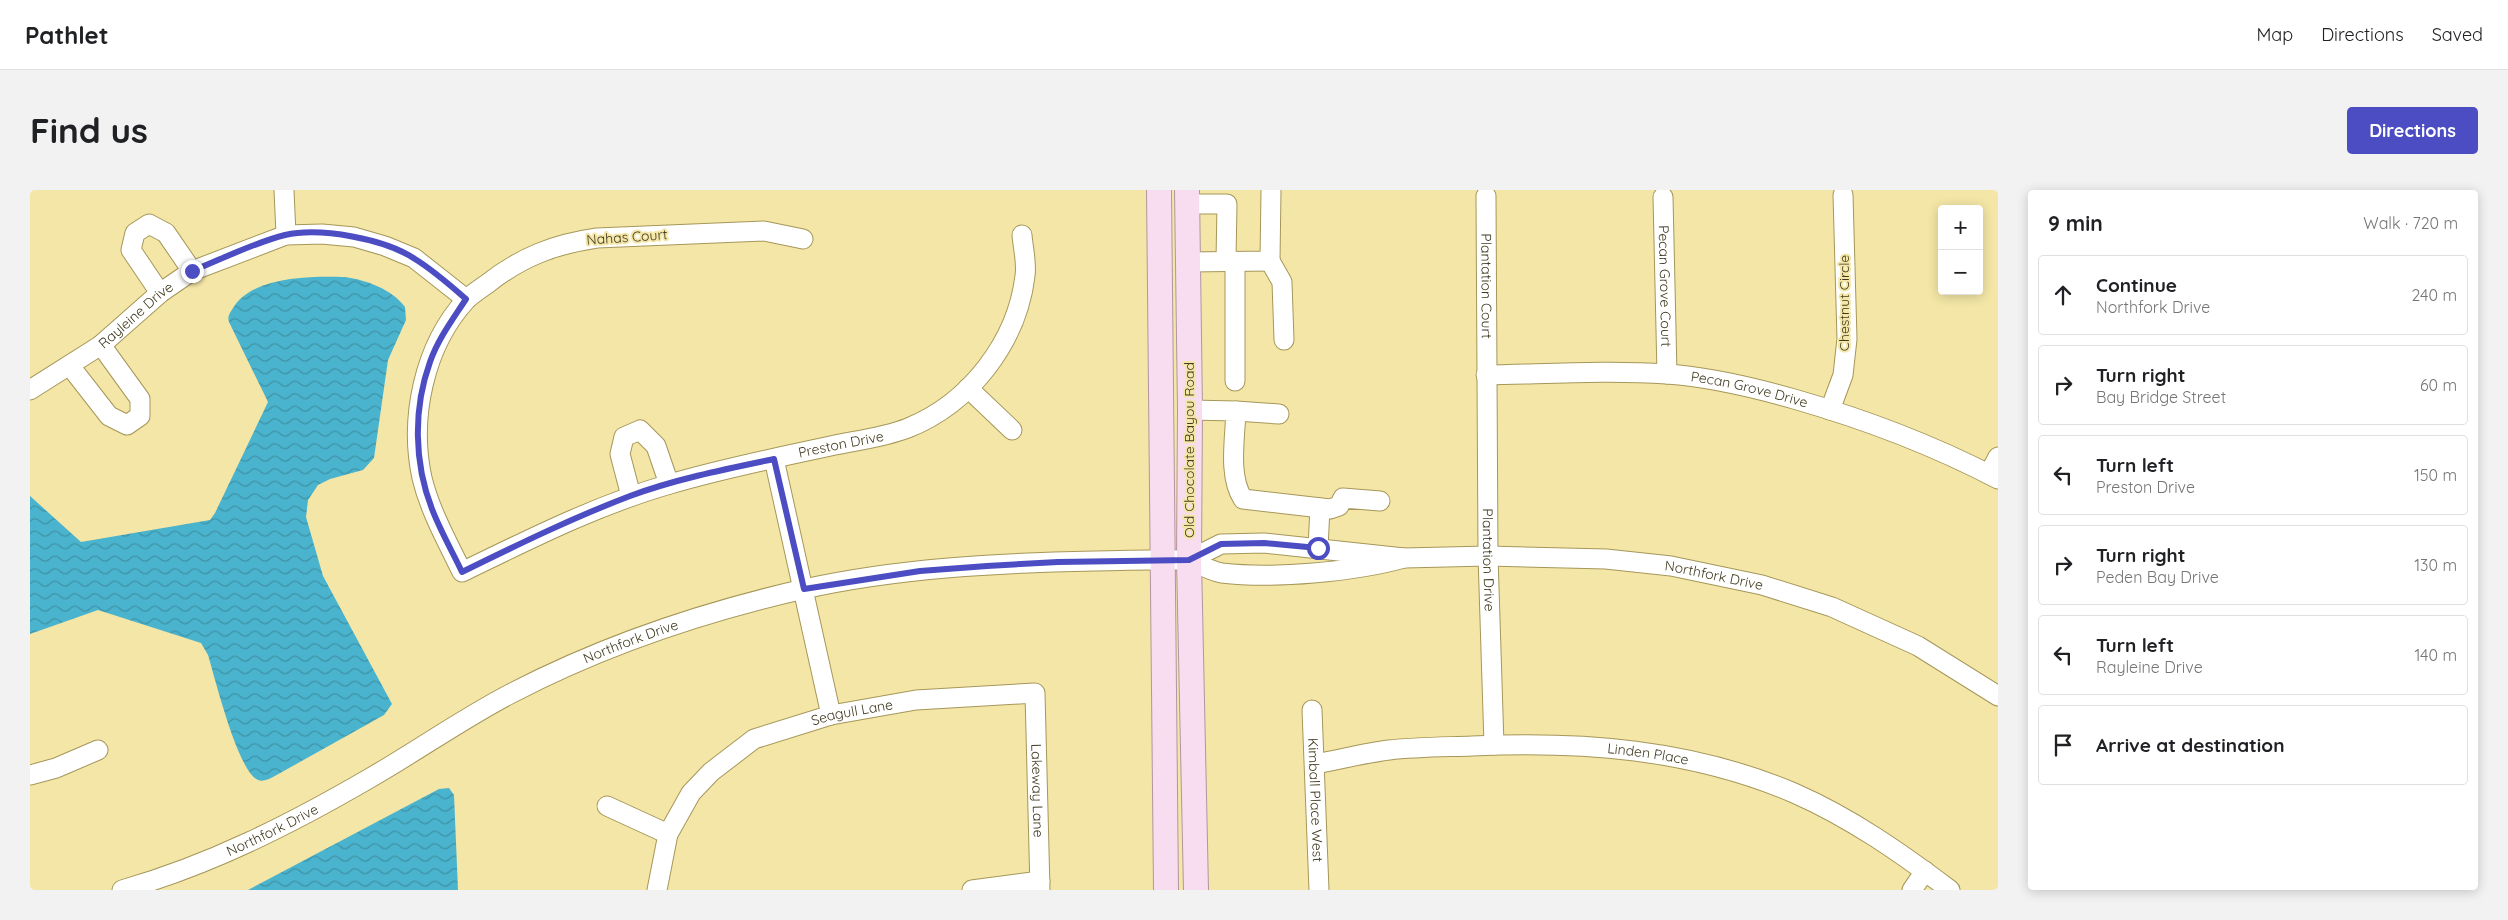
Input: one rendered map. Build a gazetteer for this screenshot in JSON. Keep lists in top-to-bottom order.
{
  "streets": {
    "main road": ["Old Chocolate Bayou Road"],
    "street": [
      "Nahas Court",
      "Pecan Grove Court",
      "Plantation Court",
      "Chestnut Circle",
      "Rayleine Drive",
      "Pecan Grove Drive",
      "Preston Drive",
      "Plantation Drive",
      "Northfork Drive",
      "Seagull Lane",
      "Linden Place",
      "Lakeway Lane",
      "Kimball Place West"
    ]
  },
  "crossings": [
    ["Nahas Court", "Rayleine Drive"],
    ["Nahas Court", "Preston Drive"],
    ["Pecan Grove Court", "Pecan Grove Drive"],
    ["Plantation Court", "Pecan Grove Drive"],
    ["Plantation Court", "Plantation Drive"],
    ["Chestnut Circle", "Pecan Grove Drive"],
    ["Pecan Grove Drive", "Plantation Drive"],
    ["Old Chocolate Bayou Road", "Northfork Drive"],
    ["Plantation Drive", "Northfork Drive"],
    ["Plantation Drive", "Linden Place"],
    ["Seagull Lane", "Lakeway Lane"],
    ["Linden Place", "Kimball Place West"]
  ],
  "page": {
    "header": "Pathlet",
    "nav": ["Map", "Directions", "Saved"],
    "buttons": "Directions",
    "title": "Find us",
    "heading": ["9 min", "Walk · 720 m"],
    "map_buttons": ["+", "−"],
    "list": [
      ["Continue", "Northfork Drive", "240 m"],
      ["Turn right", "Bay Bridge Street", "60 m"],
      ["Turn left", "Preston Drive", "150 m"],
      ["Turn right", "Peden Bay Drive", "130 m"],
      ["Turn left", "Rayleine Drive", "140 m"],
      "Arrive at destination"
    ]
  }
}
